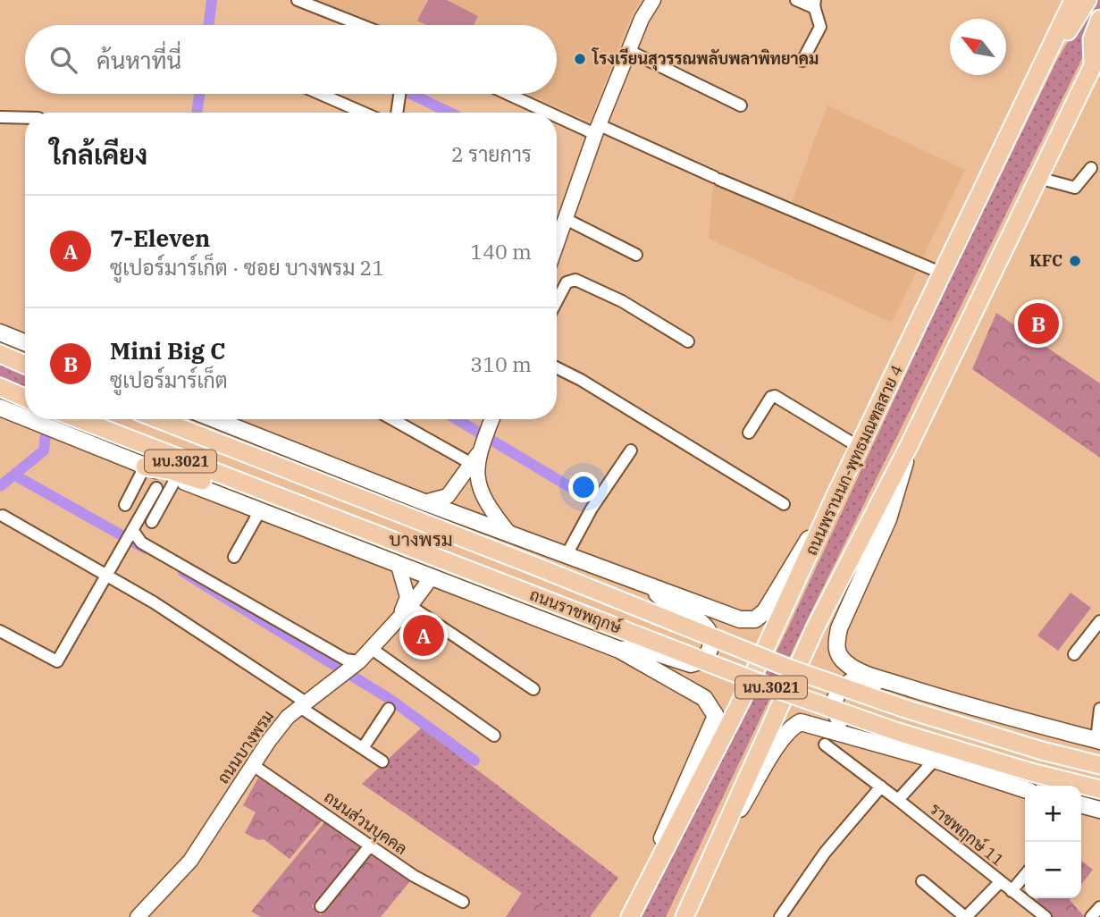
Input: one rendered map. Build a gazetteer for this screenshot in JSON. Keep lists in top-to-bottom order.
{
  "streets": {
    "main road": ["ถนนพรานนก-พุทธมณฑลสาย 4", "นบ.3021", "ถนนราชพฤกษ์"],
    "street": ["ถนนบางพรม", "ถนนส่วนบุคคล", "ราชพฤกษ์ 11"]
  },
  "crossings": [
    ["ถนนพรานนก-พุทธมณฑลสาย 4", "ถนนราชพฤกษ์"],
    ["นบ.3021", "ถนนราชพฤกษ์"],
    ["ถนนราชพฤกษ์", "ถนนบางพรม"],
    ["ถนนบางพรม", "ถนนส่วนบุคคล"]
  ],
  "districts": ["บางพรม"],
  "places": ["โรงเรียนสุวรรณพลับพลาพิทยาคม", "KFC"],
  "north": "top left",
  "page": {
    "search": "ค้นหาที่นี่",
    "heading": ["ใกล้เคียง", "2 รายการ"],
    "list": [
      {
        "mark": "A",
        "name": "7-Eleven",
        "note": "ซูเปอร์มาร์เก็ต · ซอย บางพรม 21",
        "value": "140 m"
      },
      {
        "mark": "B",
        "name": "Mini Big C",
        "note": "ซูเปอร์มาร์เก็ต",
        "value": "310 m"
      }
    ],
    "pins": ["B", "A"],
    "map_buttons": ["+", "−"]
  }
}
